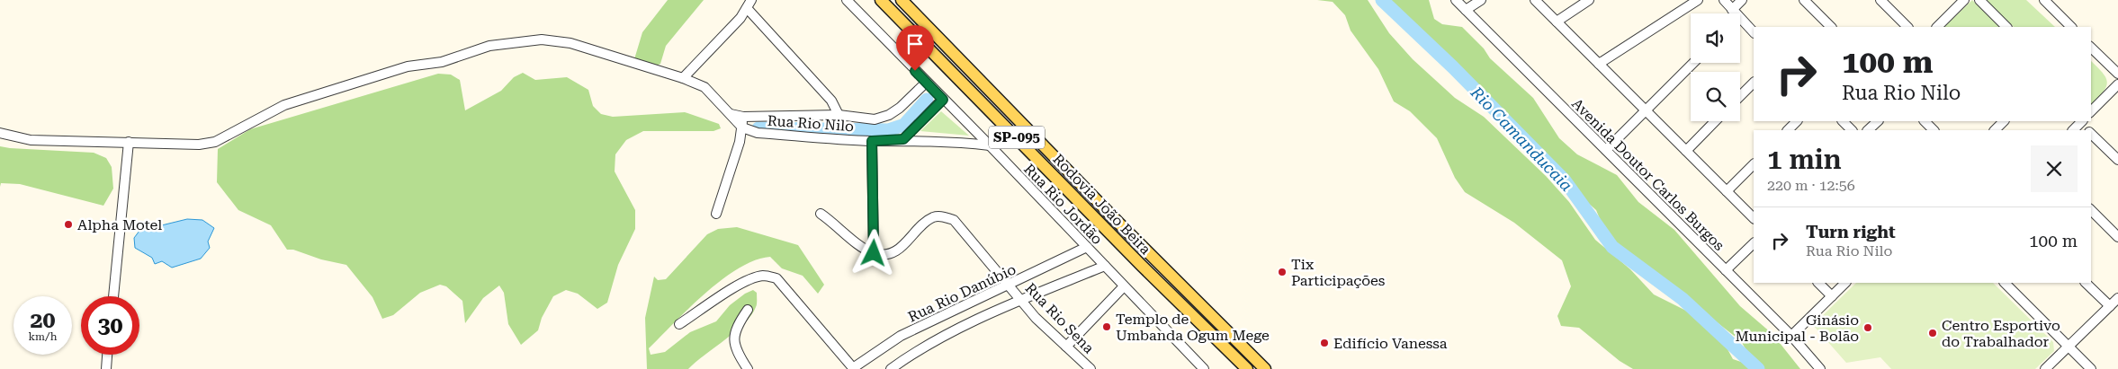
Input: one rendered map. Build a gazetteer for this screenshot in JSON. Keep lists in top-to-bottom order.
{
  "streets": {
    "main road": ["SP-095", "Rodovia João Beira"],
    "street": [
      "Rua Rio Nilo",
      "Avenida Doutor Carlos Burgos",
      "Rua Rio Jordão",
      "Rua Rio Danúbio",
      "Rua Rio Sena"
    ]
  },
  "crossings": [
    ["Rua Rio Nilo", "Rua Rio Jordão"],
    ["Rua Rio Jordão", "Rua Rio Danúbio"],
    ["Rua Rio Danúbio", "Rua Rio Sena"]
  ],
  "water": ["Rio Camanducaia"],
  "places": [
    "Alpha Motel",
    "Tix Participações",
    "Templo de Umbanda Ogum Mege",
    "Ginásio Municipal - Bolão",
    "Centro Esportivo do Trabalhador",
    "Edifício Vanessa"
  ],
  "page": {
    "turn": ["100 m", "Rua Rio Nilo"],
    "heading": ["1 min", "220 m · 12:56"],
    "list": [
      {
        "name": "Turn right",
        "note": "Rua Rio Nilo",
        "value": "100 m"
      }
    ],
    "speed": "20 km/h",
    "limit": "30"
  }
}
